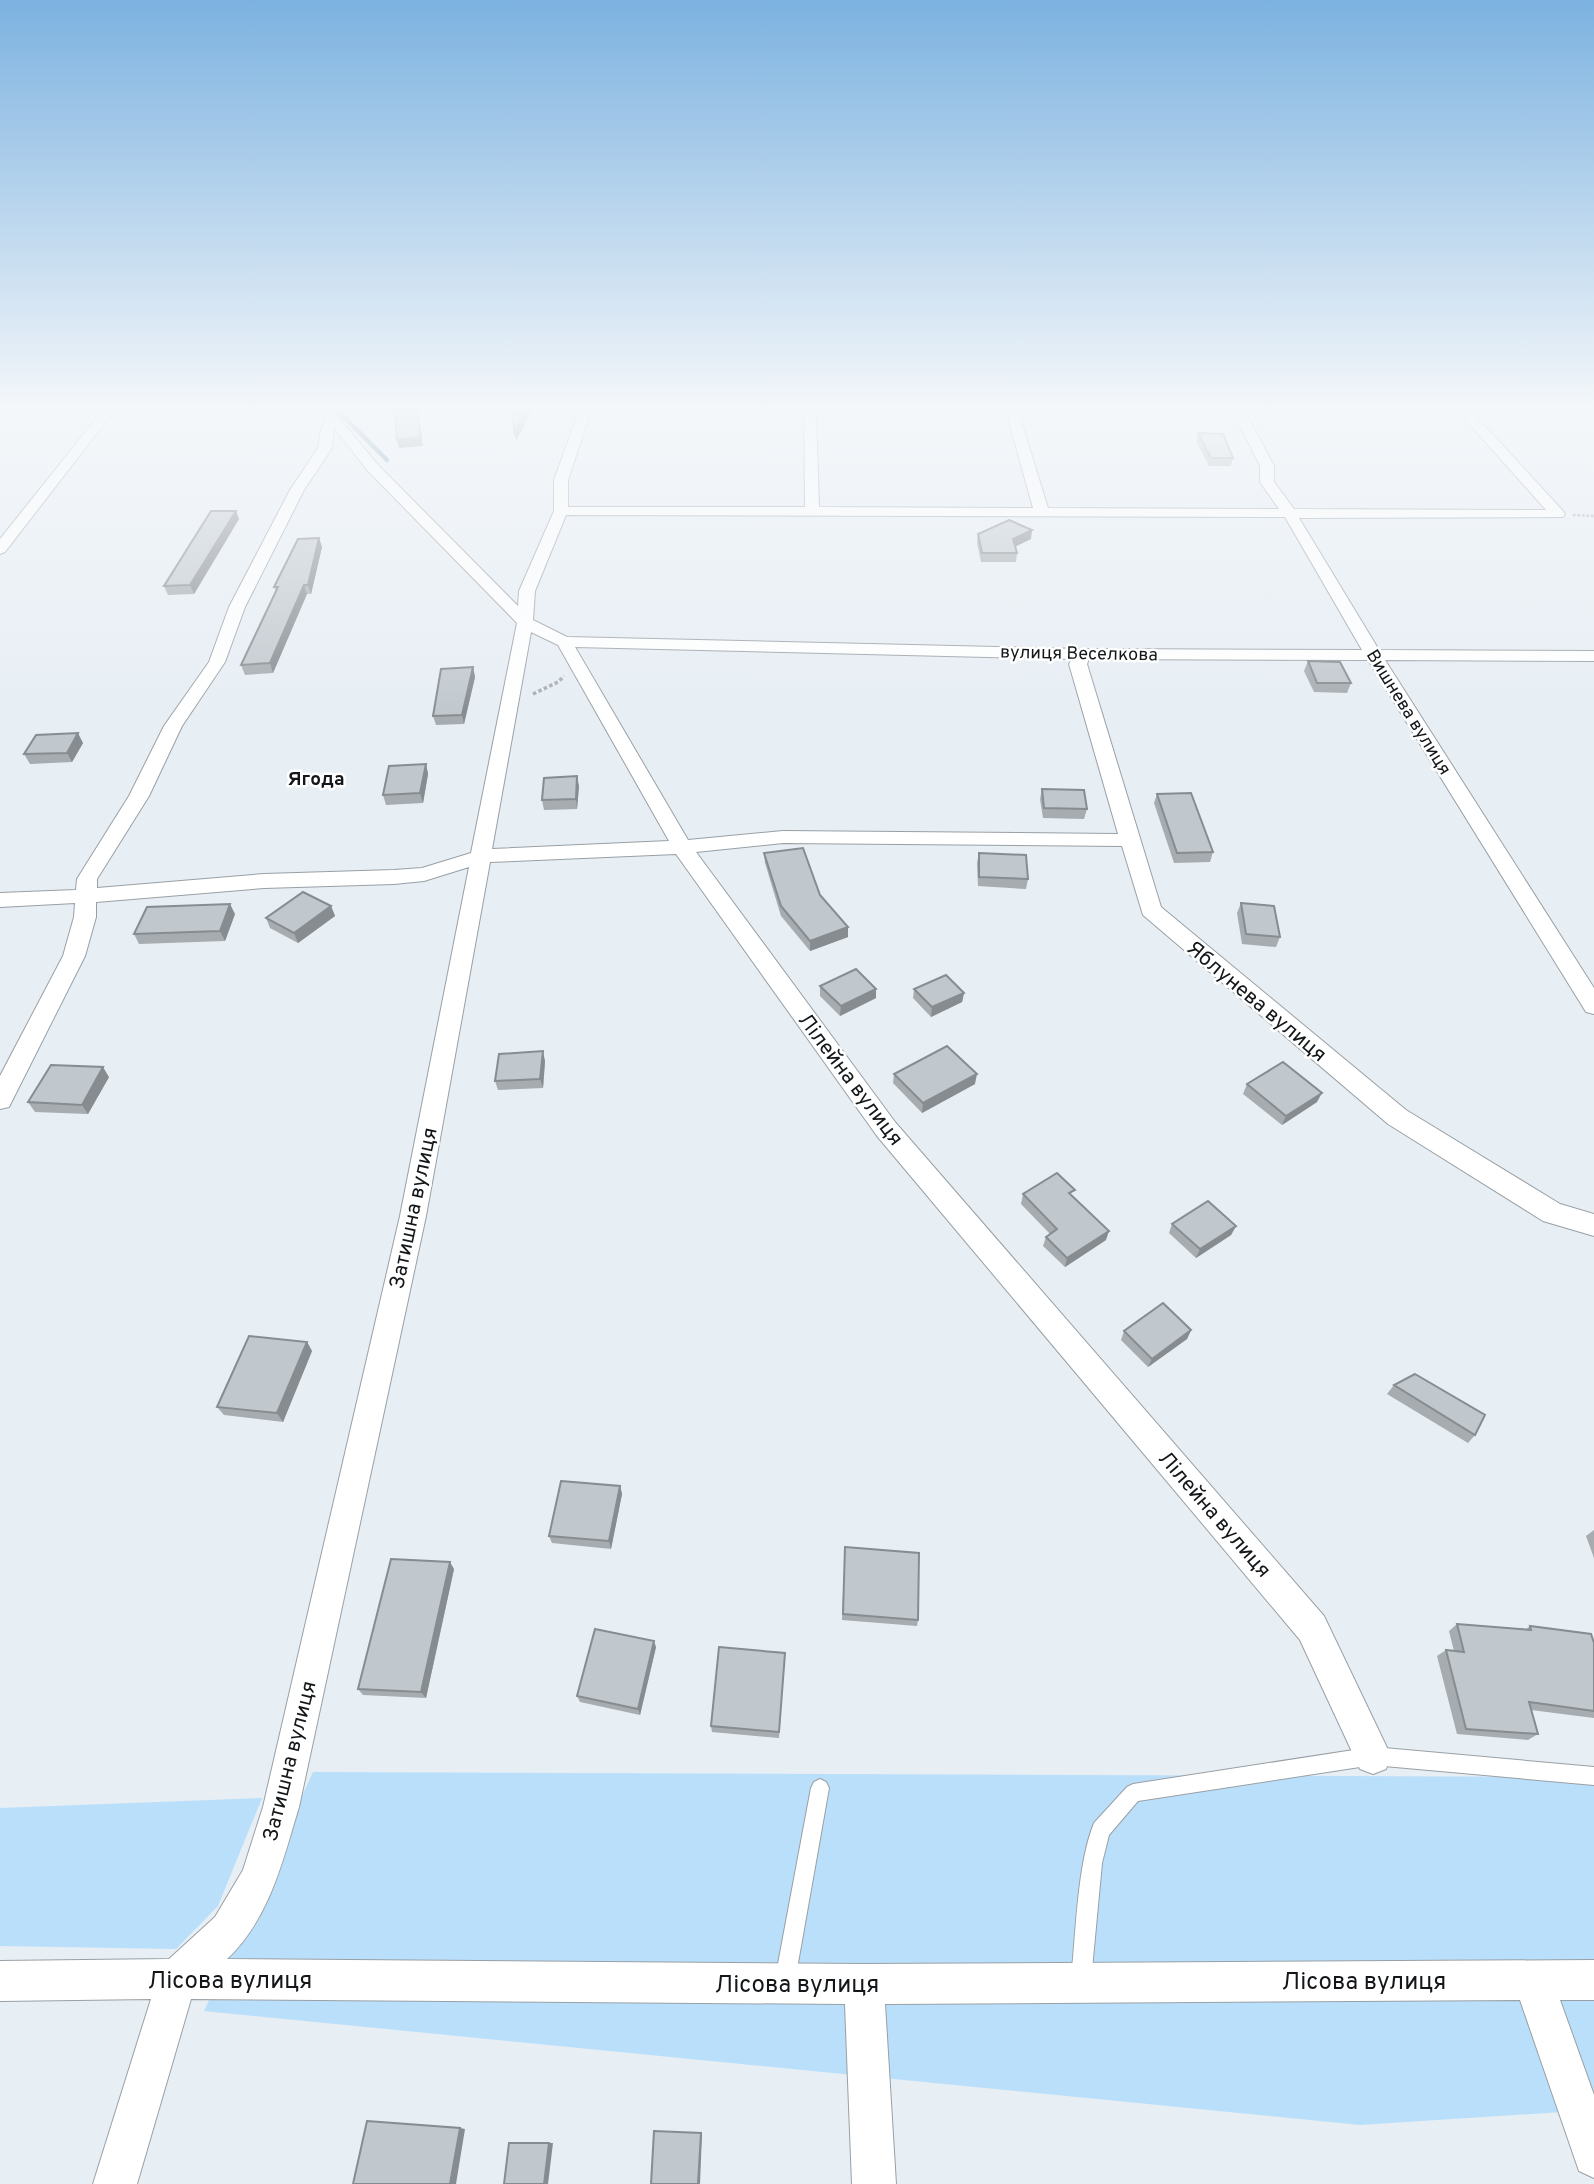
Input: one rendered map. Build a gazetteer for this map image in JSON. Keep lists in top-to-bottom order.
{
  "streets": {
    "street": [
      "вулиця Веселкова",
      "Вишнева вулиця",
      "Яблунева вулиця",
      "Лілейна вулиця",
      "Затишна вулиця",
      "Лісова вулиця"
    ]
  },
  "crossings": [
    ["вулиця Веселкова", "Вишнева вулиця"],
    ["вулиця Веселкова", "Яблунева вулиця"],
    ["вулиця Веселкова", "Лілейна вулиця"],
    ["Затишна вулиця", "Лісова вулиця"]
  ],
  "districts": ["Ягода"]
}
